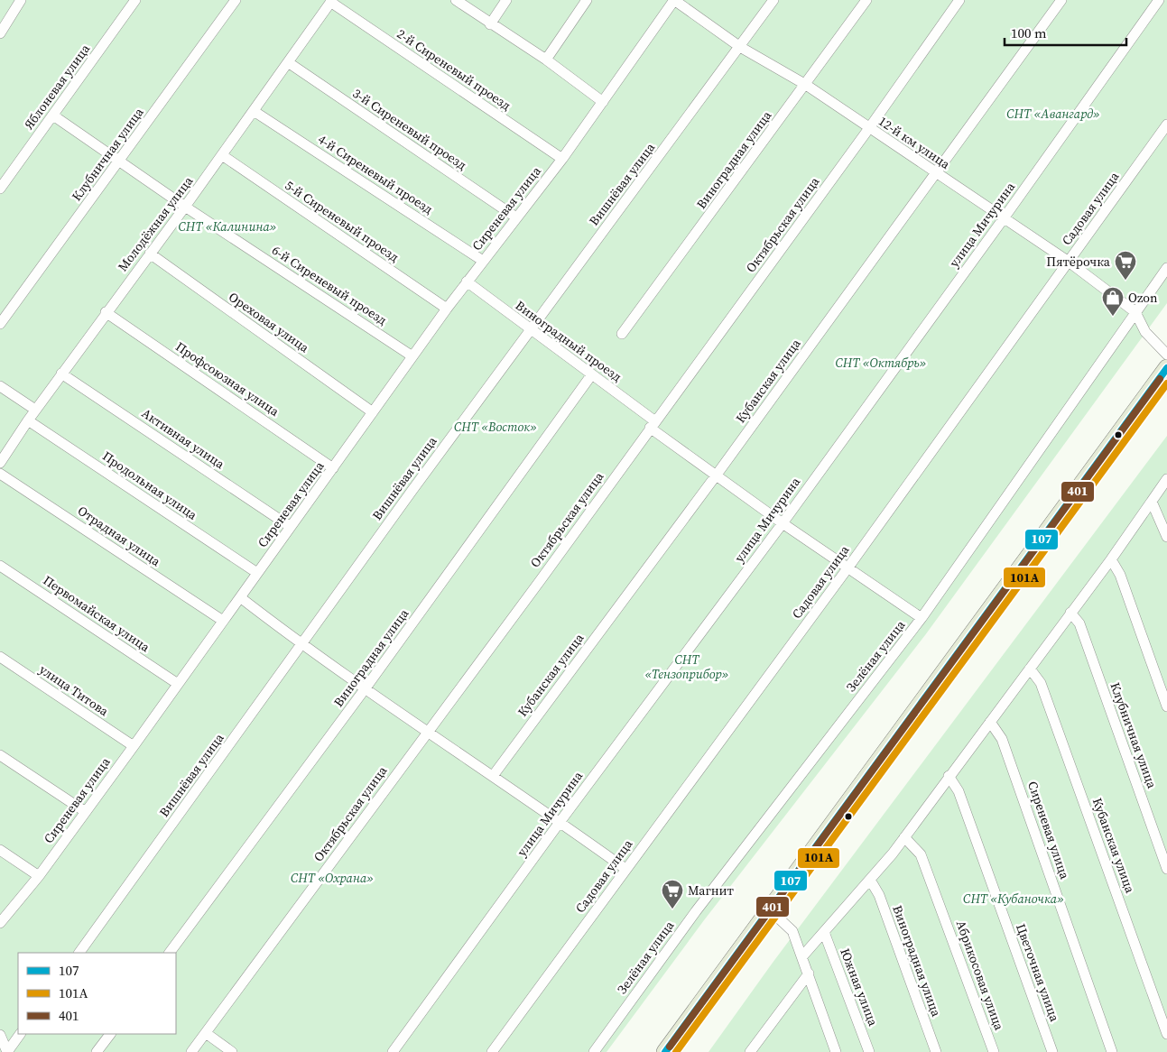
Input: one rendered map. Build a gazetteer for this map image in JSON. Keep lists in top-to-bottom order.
{
  "streets": {
    "street": [
      "2-й Сиреневый проезд",
      "Яблоневая улица",
      "3-й Сиреневый проезд",
      "12-й км улица",
      "Клубничная улица",
      "Виноградная улица",
      "4-й Сиреневый проезд",
      "Вишнёвая улица",
      "Сиреневая улица",
      "Садовая улица",
      "5-й Сиреневый проезд",
      "Молодёжная улица",
      "Октябрьская улица",
      "улица Мичурина",
      "6-й Сиреневый проезд",
      "Ореховая улица",
      "Виноградный проезд",
      "Профсоюзная улица",
      "Кубанская улица",
      "Активная улица",
      "Продольная улица",
      "Отрадная улица",
      "Первомайская улица",
      "Зелёная улица",
      "улица Титова",
      "Цветочная улица",
      "Абрикосовая улица",
      "Южная улица"
    ]
  },
  "crossings": [
    ["2-й Сиреневый проезд", "Сиреневая улица"],
    ["2-й Сиреневый проезд", "Молодёжная улица"],
    ["Яблоневая улица", "6-й Сиреневый проезд"],
    ["3-й Сиреневый проезд", "Сиреневая улица"],
    ["3-й Сиреневый проезд", "Молодёжная улица"],
    ["12-й км улица", "Виноградная улица"],
    ["12-й км улица", "Вишнёвая улица"],
    ["12-й км улица", "Сиреневая улица"],
    ["12-й км улица", "Садовая улица"],
    ["12-й км улица", "Октябрьская улица"],
    ["12-й км улица", "улица Мичурина"],
    ["12-й км улица", "Кубанская улица"],
    ["12-й км улица", "Зелёная улица"],
    ["Клубничная улица", "6-й Сиреневый проезд"],
    ["Виноградная улица", "Виноградный проезд"],
    ["4-й Сиреневый проезд", "Сиреневая улица"],
    ["4-й Сиреневый проезд", "Молодёжная улица"],
    ["Вишнёвая улица", "Виноградный проезд"],
    ["Сиреневая улица", "5-й Сиреневый проезд"],
    ["Сиреневая улица", "6-й Сиреневый проезд"],
    ["Сиреневая улица", "Ореховая улица"],
    ["Сиреневая улица", "Виноградный проезд"],
    ["Сиреневая улица", "Профсоюзная улица"],
    ["Сиреневая улица", "Активная улица"],
    ["Сиреневая улица", "Продольная улица"],
    ["Сиреневая улица", "Отрадная улица"],
    ["Сиреневая улица", "Первомайская улица"],
    ["Сиреневая улица", "улица Титова"],
    ["Садовая улица", "Виноградный проезд"],
    ["5-й Сиреневый проезд", "Молодёжная улица"],
    ["Молодёжная улица", "6-й Сиреневый проезд"],
    ["Молодёжная улица", "Ореховая улица"],
    ["Молодёжная улица", "Профсоюзная улица"],
    ["Молодёжная улица", "Активная улица"],
    ["Молодёжная улица", "Продольная улица"],
    ["Октябрьская улица", "Виноградный проезд"],
    ["улица Мичурина", "Виноградный проезд"],
    ["Виноградный проезд", "Кубанская улица"],
    ["Виноградный проезд", "Зелёная улица"]
  ],
  "parks": [
    "СНТ «Авангард»",
    "СНТ «Калинина»",
    "СНТ «Октябрь»",
    "СНТ «Восток»",
    "СНТ «Тензоприбор»",
    "СНТ «Охрана»",
    "СНТ «Кубаночка»"
  ],
  "places": {
    "supermarket": ["Пятёрочка", "Магнит"],
    "shop": ["Ozon"]
  },
  "lines": ["transit line 107", "transit line 401", "transit line 101А"],
  "legend": ["107", "101А", "401"],
  "scale_bar": "100 m"
}
